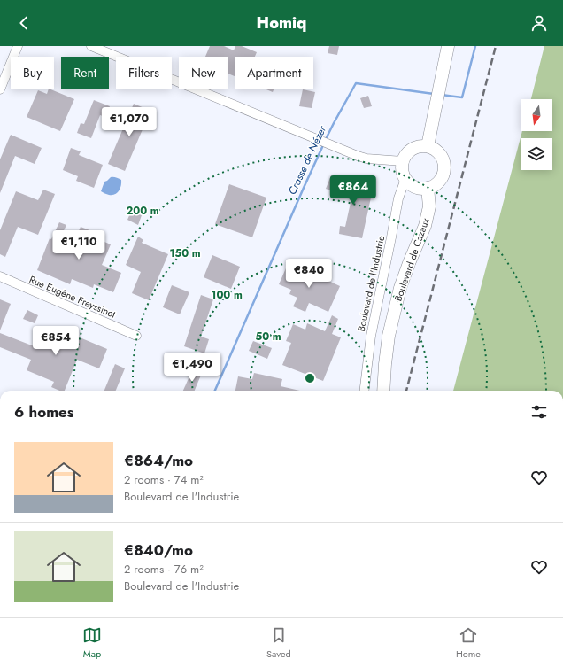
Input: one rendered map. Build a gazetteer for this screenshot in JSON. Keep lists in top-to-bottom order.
{
  "streets": {
    "main road": ["Boulevard de Cazaux"],
    "street": ["Boulevard de l'Industrie", "Rue Eugène Freyssinet"]
  },
  "crossings": [
    ["Boulevard de Cazaux", "Boulevard de l'Industrie"]
  ],
  "water": ["Crasse de Nézer"],
  "north": "bottom",
  "page": {
    "header": "Homiq",
    "chip": [
      "Buy",
      "Rent",
      "Filters",
      "New",
      "Apartment"
    ],
    "price": [
      "€1,070",
      "€864",
      "€1,110",
      "€840",
      "€854",
      "€1,490"
    ],
    "heading": "6 homes",
    "list": [
      {
        "name": "€864/mo",
        "note": "2 rooms · 74 m² · Boulevard de l'Industrie"
      },
      {
        "name": "€840/mo",
        "note": "2 rooms · 76 m² · Boulevard de l'Industrie"
      }
    ],
    "tabs": ["Map", "Saved", "Home"]
  },
  "rings": [
    "200 m",
    "150 m",
    "100 m",
    "50 m"
  ]
}
